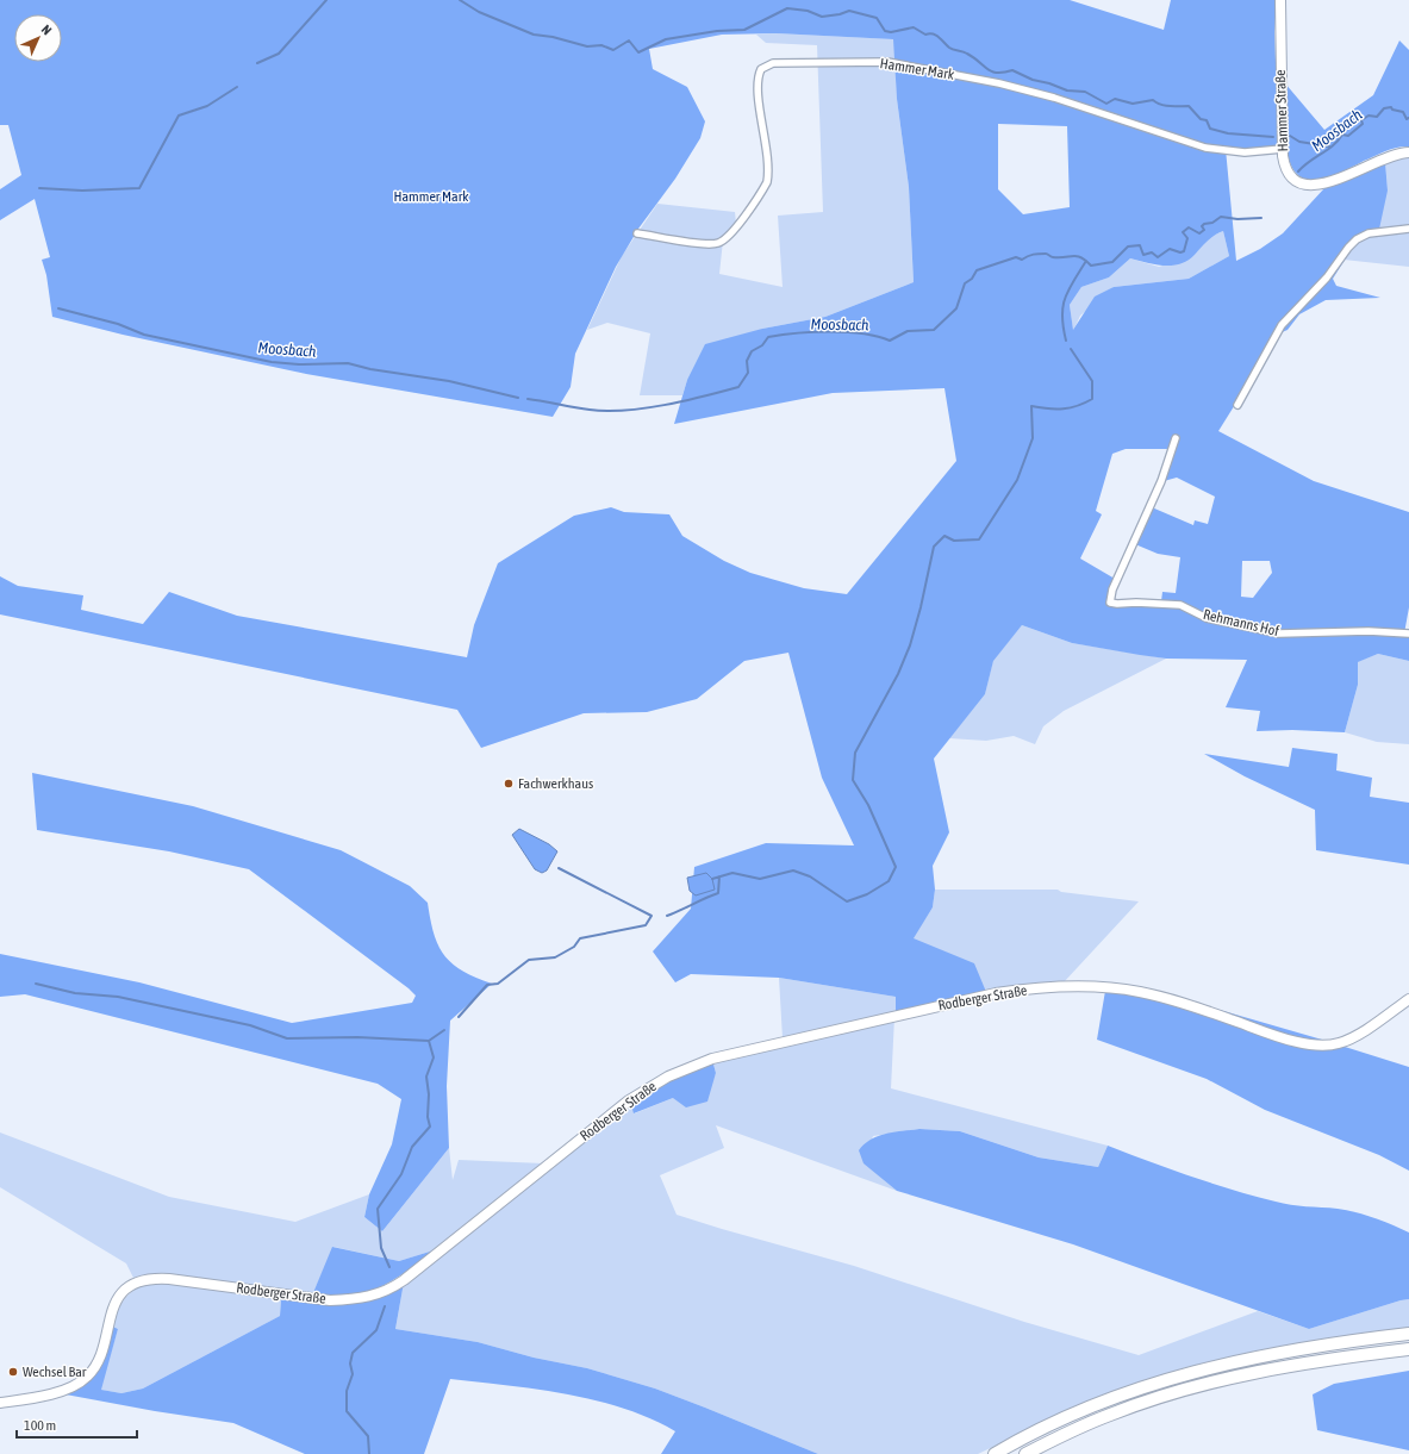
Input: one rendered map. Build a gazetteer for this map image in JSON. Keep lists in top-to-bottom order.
{
  "streets": {
    "street": [
      "Hammer Mark",
      "Hammer Straße",
      "Rehmanns Hof",
      "Rodberger Straße"
    ]
  },
  "crossings": [
    ["Hammer Mark", "Hammer Straße"]
  ],
  "water": ["Moosbach"],
  "parks": ["Hammer Mark"],
  "places": ["Fachwerkhaus", "Wechsel Bar"],
  "scale_bar": "100 m",
  "north": "top right"
}
